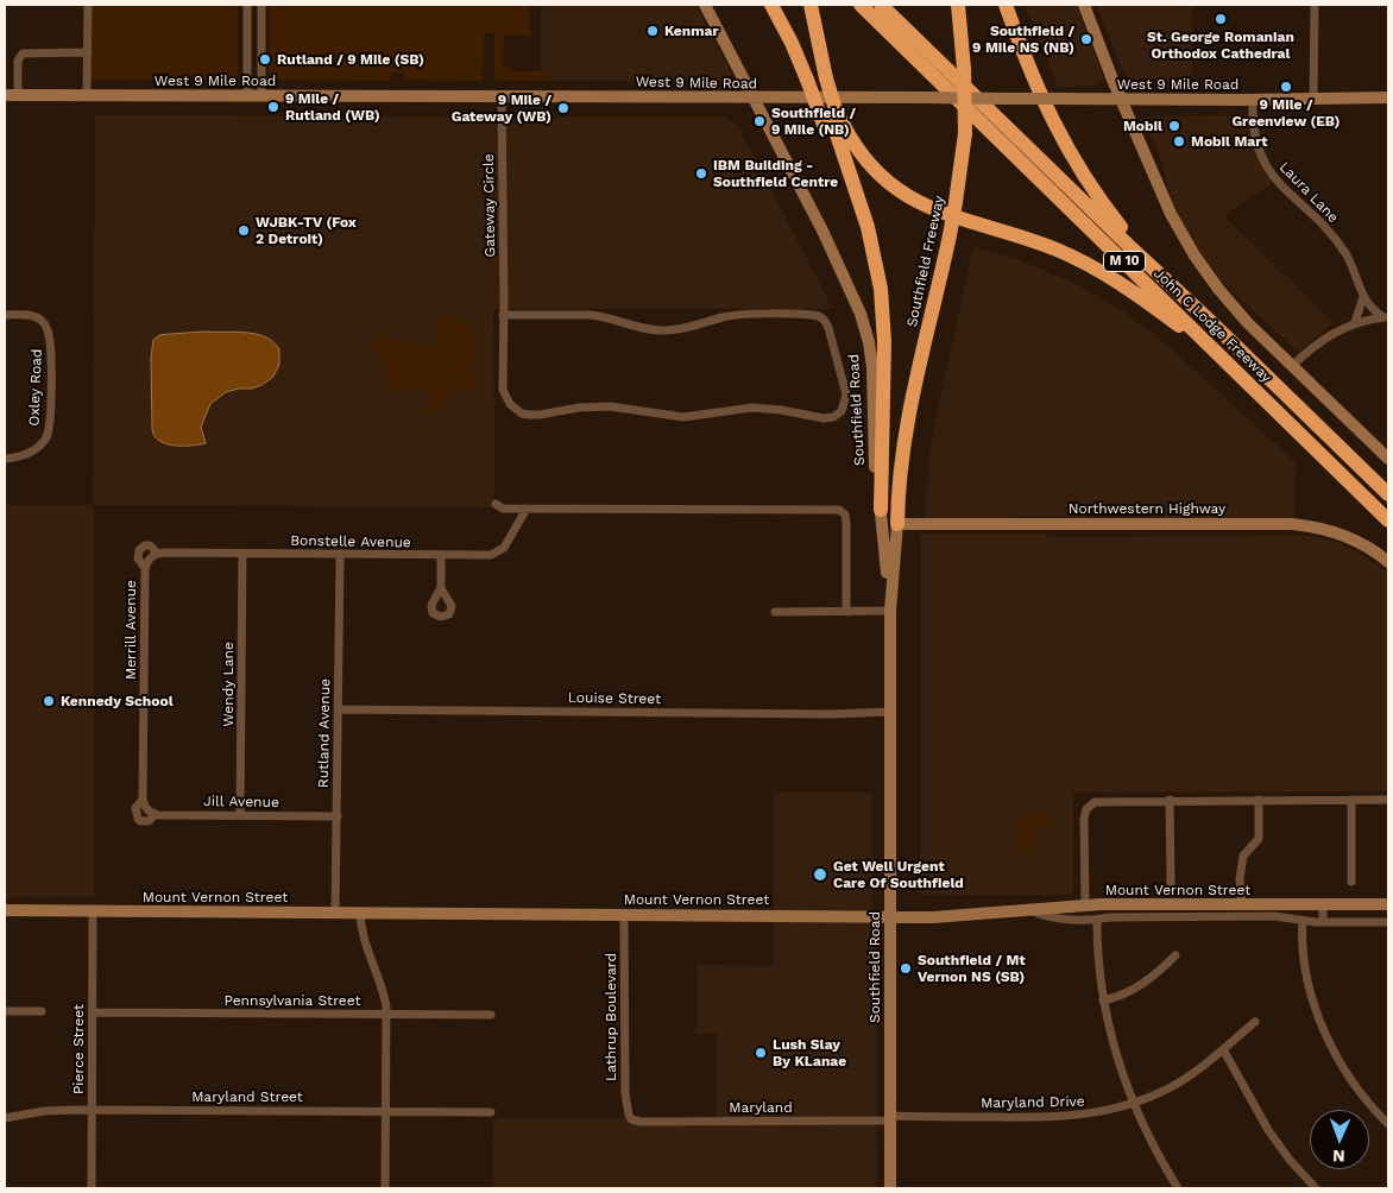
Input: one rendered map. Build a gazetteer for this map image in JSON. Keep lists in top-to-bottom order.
{
  "streets": {
    "highway": ["Southfield Freeway", "M 10", "John C Lodge Freeway"],
    "main road": [
      "West 9 Mile Road",
      "Southfield Road",
      "Northwestern Highway",
      "Mount Vernon Street"
    ],
    "street": [
      "Laura Lane",
      "Gateway Circle",
      "Oxley Road",
      "Bonstelle Avenue",
      "Merrill Avenue",
      "Wendy Lane",
      "Louise Street",
      "Rutland Avenue",
      "Jill Avenue",
      "Pennsylvania Street",
      "Lathrup Boulevard",
      "Pierce Street",
      "Maryland Street",
      "Maryland Drive",
      "Maryland"
    ]
  },
  "crossings": [
    ["West 9 Mile Road", "Laura Lane"],
    ["West 9 Mile Road", "Gateway Circle"],
    ["West 9 Mile Road", "Southfield Road"],
    ["Southfield Freeway", "Southfield Road"],
    ["Southfield Freeway", "Northwestern Highway"],
    ["Southfield Road", "Northwestern Highway"],
    ["Southfield Road", "Louise Street"],
    ["Southfield Road", "Mount Vernon Street"],
    ["Southfield Road", "Maryland Drive"],
    ["Southfield Road", "Maryland"],
    ["Bonstelle Avenue", "Merrill Avenue"],
    ["Bonstelle Avenue", "Wendy Lane"],
    ["Bonstelle Avenue", "Rutland Avenue"],
    ["Merrill Avenue", "Jill Avenue"],
    ["Wendy Lane", "Jill Avenue"],
    ["Louise Street", "Rutland Avenue"],
    ["Rutland Avenue", "Jill Avenue"],
    ["Rutland Avenue", "Mount Vernon Street"],
    ["Mount Vernon Street", "Lathrup Boulevard"],
    ["Mount Vernon Street", "Pierce Street"],
    ["Pennsylvania Street", "Pierce Street"],
    ["Lathrup Boulevard", "Maryland"],
    ["Pierce Street", "Maryland Street"],
    ["Maryland Drive", "Maryland"]
  ],
  "places": [
    "St. George Romanian Orthodox Cathedral",
    "Kenmar",
    "Southfield / 9 Mile NS (NB)",
    "Rutland / 9 Mile (SB)",
    "9 Mile / Greenview (EB)",
    "9 Mile / Rutland (WB)",
    "9 Mile / Gateway (WB)",
    "Southfield / 9 Mile (NB)",
    "Mobil",
    "Mobil Mart",
    "IBM Building - Southfield Centre",
    "WJBK-TV (Fox 2 Detroit)",
    "Kennedy School",
    "Get Well Urgent Care Of Southfield",
    "Southfield / Mt Vernon NS (SB)",
    "Lush Slay By KLanae"
  ],
  "north": "bottom"
}
